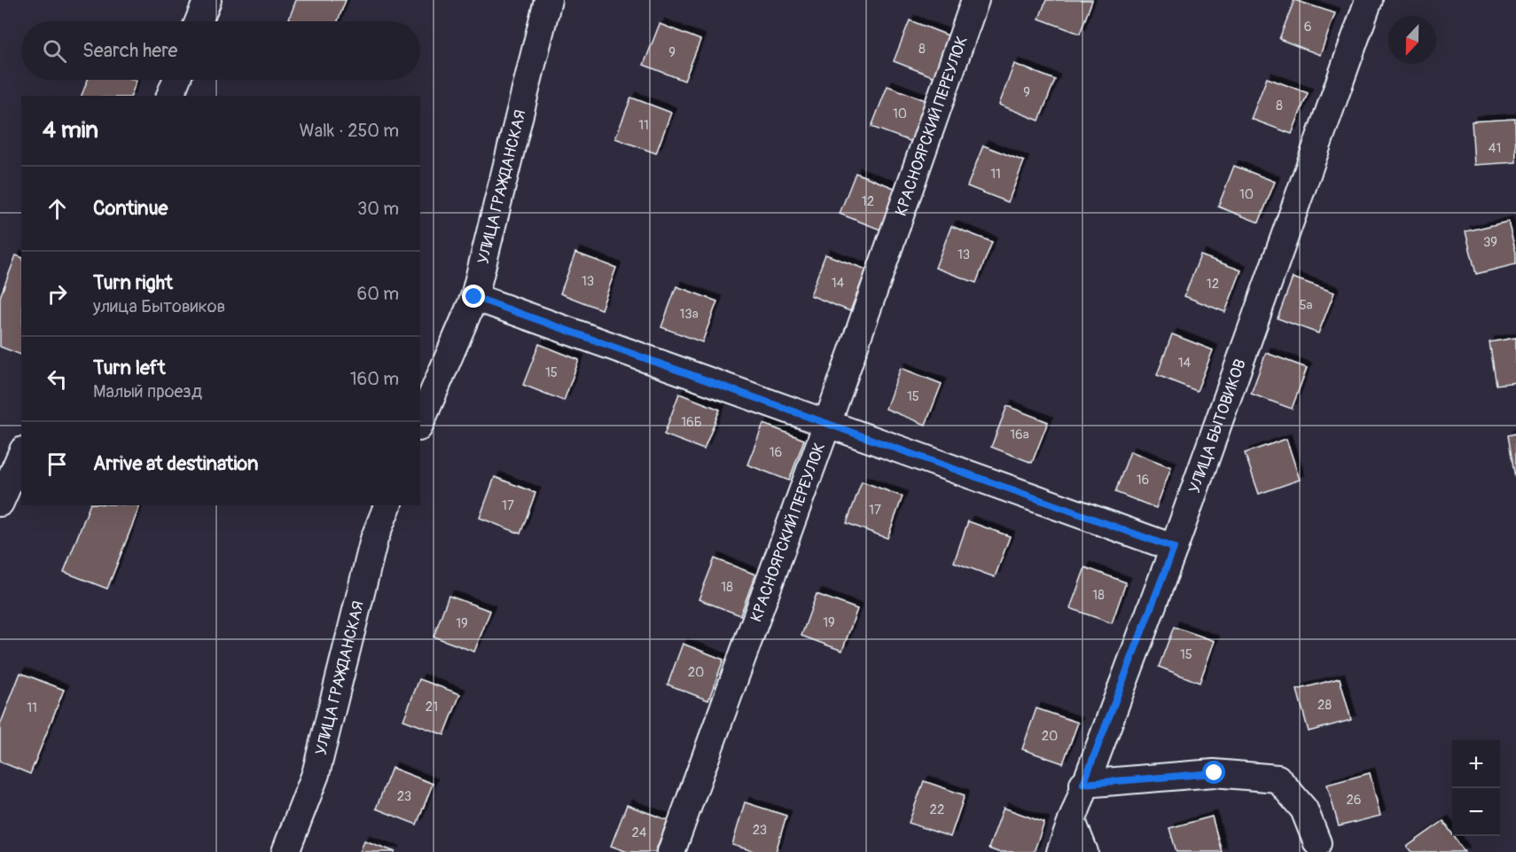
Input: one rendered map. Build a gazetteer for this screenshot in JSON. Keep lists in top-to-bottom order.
{
  "streets": {
    "street": ["КРАСНОЯРСКИЙ ПЕРЕУЛОК", "УЛИЦА ГРАЖДАНСКАЯ", "УЛИЦА БЫТОВИКОВ"]
  },
  "house_numbers": [
    "6",
    "8",
    "9",
    "9",
    "8",
    "10",
    "11",
    "41",
    "11",
    "10",
    "12",
    "39",
    "13",
    "13",
    "14",
    "12",
    "5а",
    "13а",
    "14",
    "15",
    "15",
    "16Б",
    "16а",
    "16",
    "16",
    "17",
    "17",
    "18",
    "18",
    "19",
    "19",
    "15",
    "20",
    "28",
    "21",
    "11",
    "20",
    "23",
    "26",
    "22",
    "23",
    "24"
  ],
  "north": "bottom",
  "page": {
    "search": "Search here",
    "heading": ["4 min", "Walk · 250 m"],
    "list": [
      ["Continue", "30 m"],
      ["Turn right", "улица Бытовиков", "60 m"],
      ["Turn left", "Малый проезд", "160 m"],
      "Arrive at destination"
    ],
    "map_buttons": ["+", "−"]
  }
}
